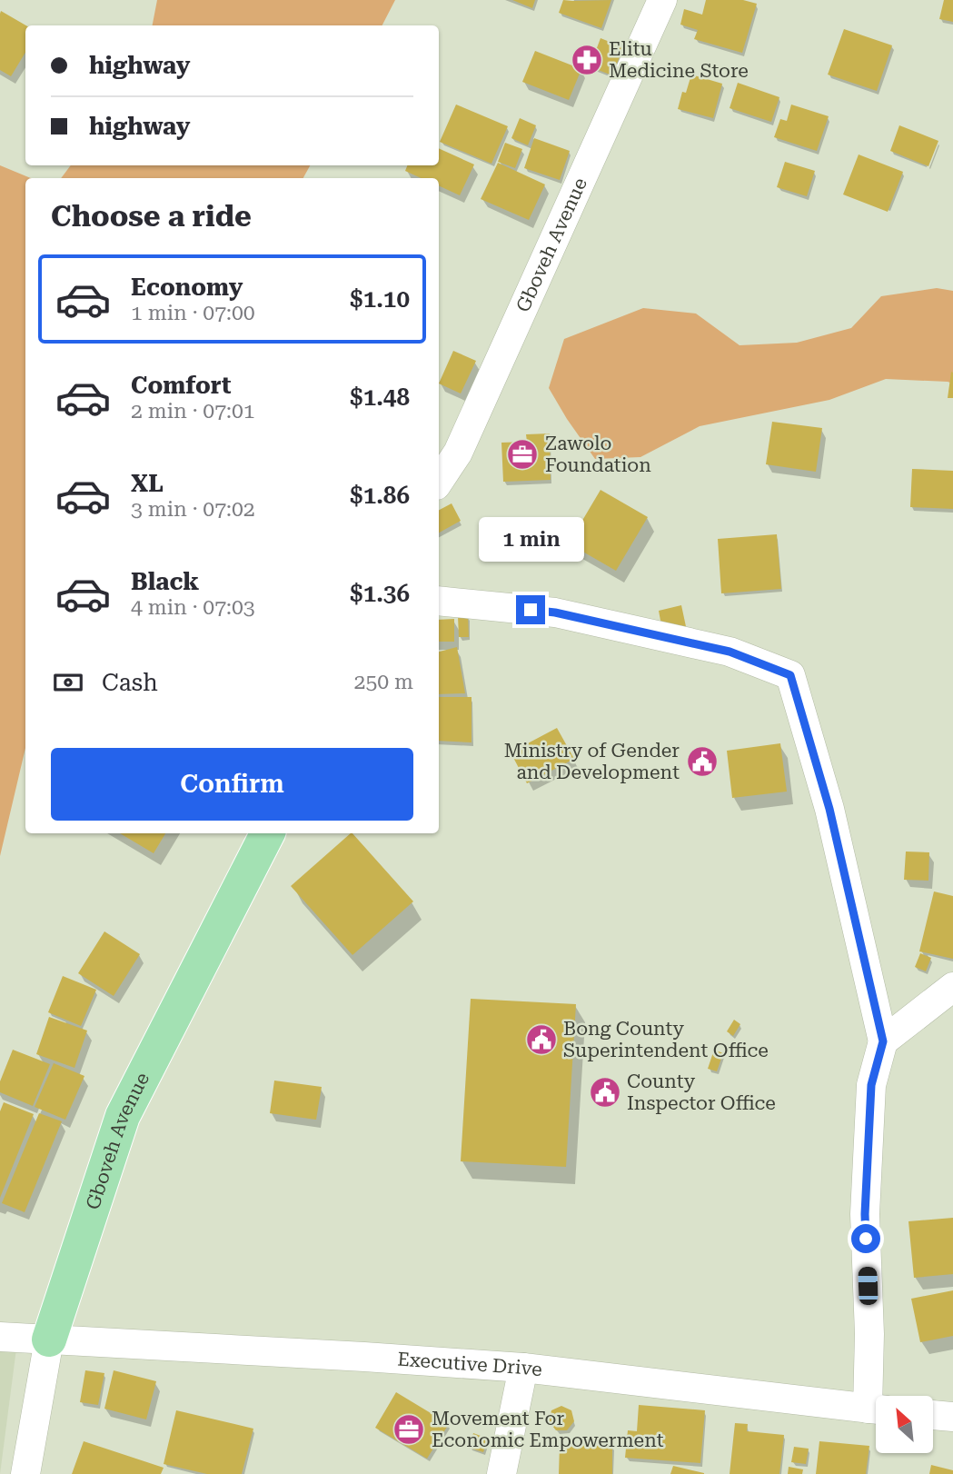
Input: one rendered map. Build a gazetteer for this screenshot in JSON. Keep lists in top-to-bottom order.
{
  "streets": {
    "main road": ["Gboveh Avenue"],
    "street": ["Executive Drive"]
  },
  "crossings": [
    ["Gboveh Avenue", "Executive Drive"]
  ],
  "places": {
    "pharmacy": ["Elitu Medicine Store"],
    "office": ["Zawolo Foundation", "Movement For Economic Empowerment"],
    "public building": ["Ministry of Gender and Development", "Bong County Superintendent Office", "County Inspector Office"]
  },
  "north": "top left",
  "page": {
    "banner": ["highway", "highway"],
    "heading": "Choose a ride",
    "list": [
      {
        "name": "Economy",
        "note": "1 min · 07:00",
        "value": "$1.10"
      },
      {
        "name": "Comfort",
        "note": "2 min · 07:01",
        "value": "$1.48"
      },
      {
        "name": "XL",
        "note": "3 min · 07:02",
        "value": "$1.86"
      },
      {
        "name": "Black",
        "note": "4 min · 07:03",
        "value": "$1.36"
      }
    ],
    "bubble": "1 min",
    "pay": ["Cash", "250 m"],
    "buttons": "Confirm"
  }
}
